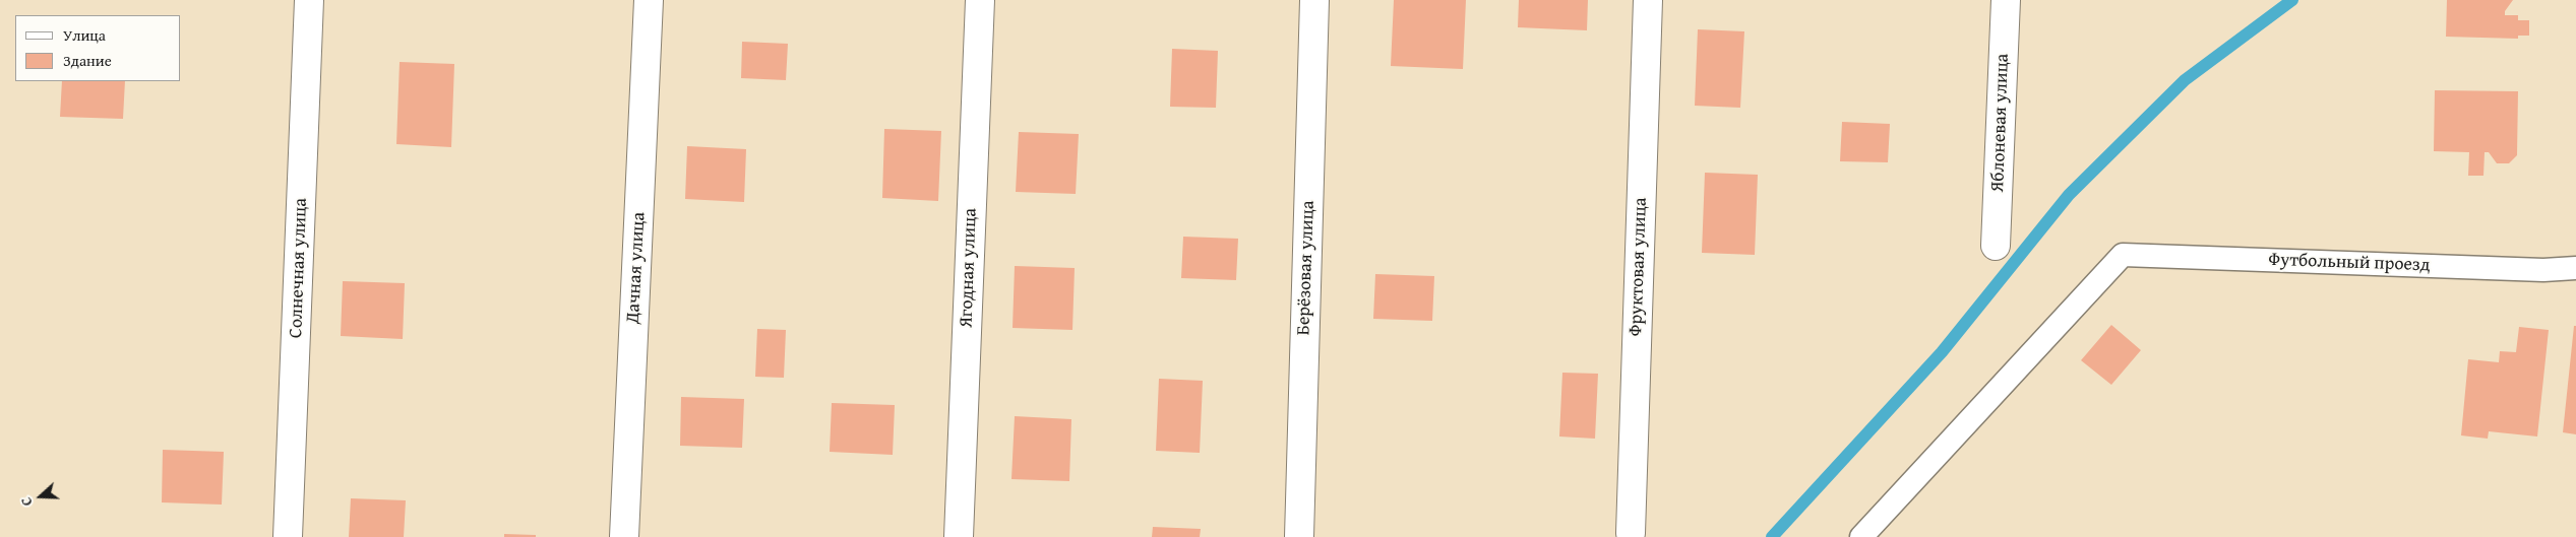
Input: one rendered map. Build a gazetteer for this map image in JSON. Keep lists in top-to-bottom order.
{
  "streets": {
    "street": [
      "Яблоневая улица",
      "Фруктовая улица",
      "Солнечная улица",
      "Дачная улица",
      "Ягодная улица",
      "Берёзовая улица"
    ],
    "lane": ["Футбольный проезд"]
  },
  "legend": ["Улица", "Здание"],
  "north": "left"
}
